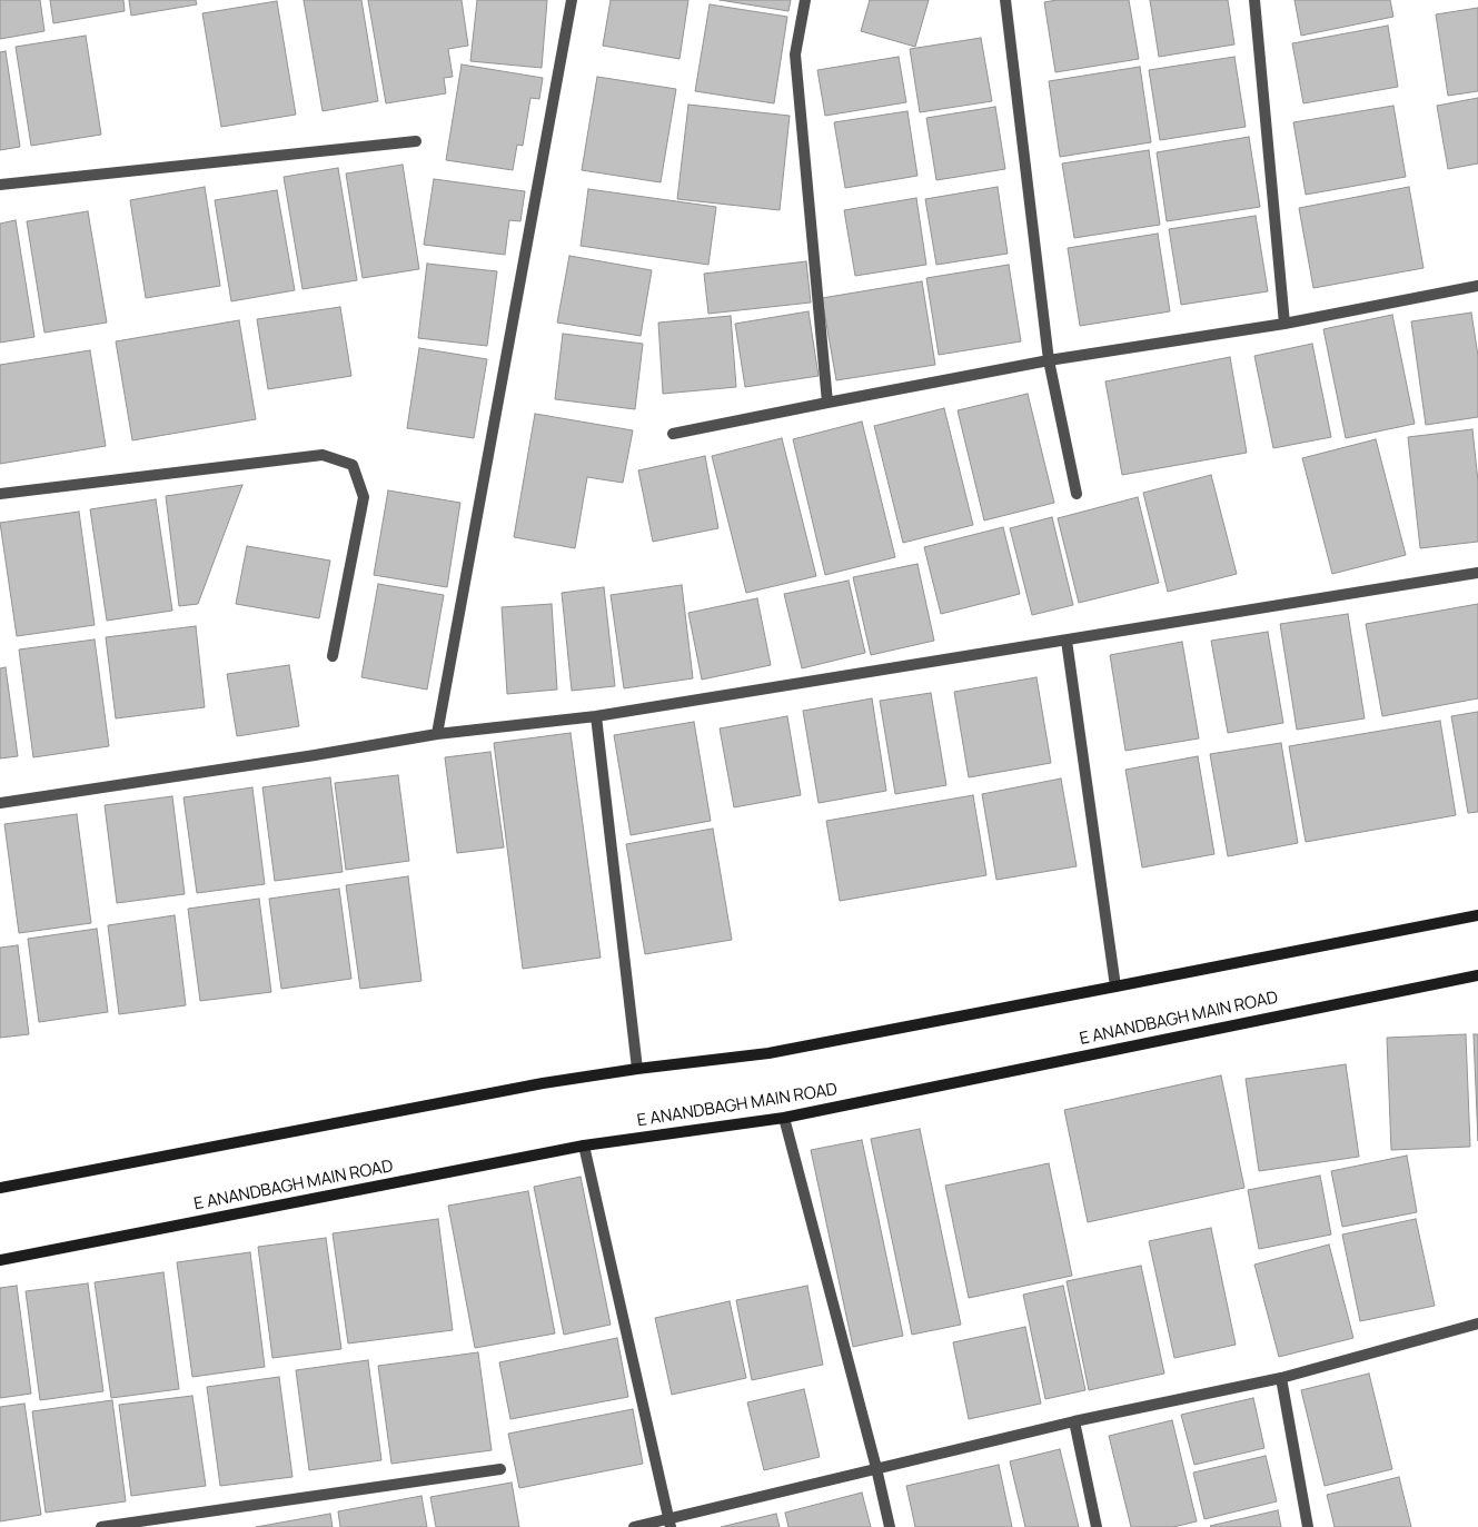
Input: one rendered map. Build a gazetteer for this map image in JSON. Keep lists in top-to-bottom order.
{
  "streets": {
    "street": ["E ANANDBAGH MAIN ROAD"]
  }
}
